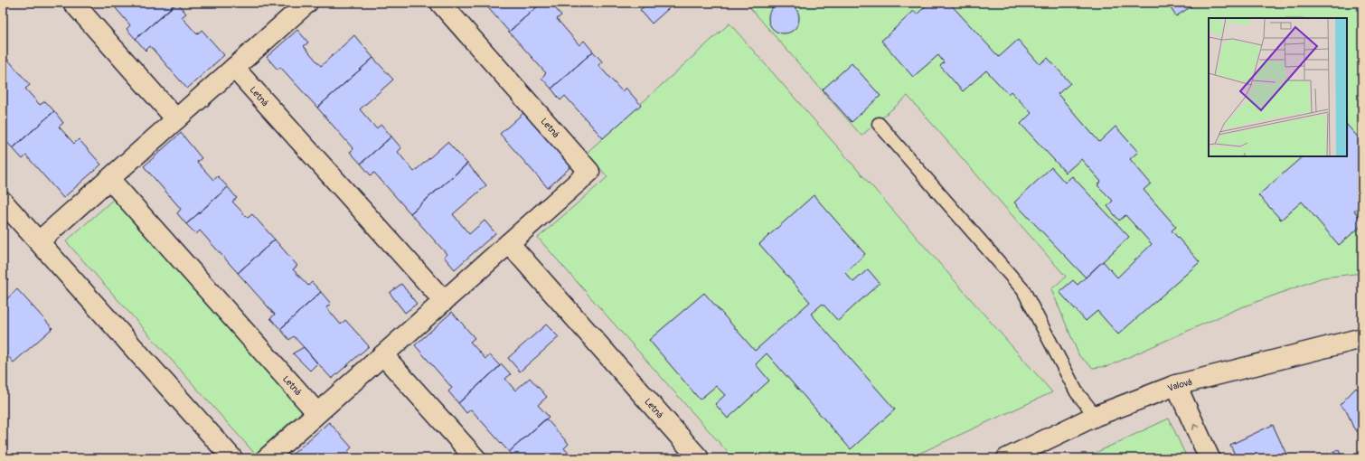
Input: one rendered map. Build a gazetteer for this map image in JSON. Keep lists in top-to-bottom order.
{
  "streets": {
    "street": ["Letná", "Valová"]
  }
}
